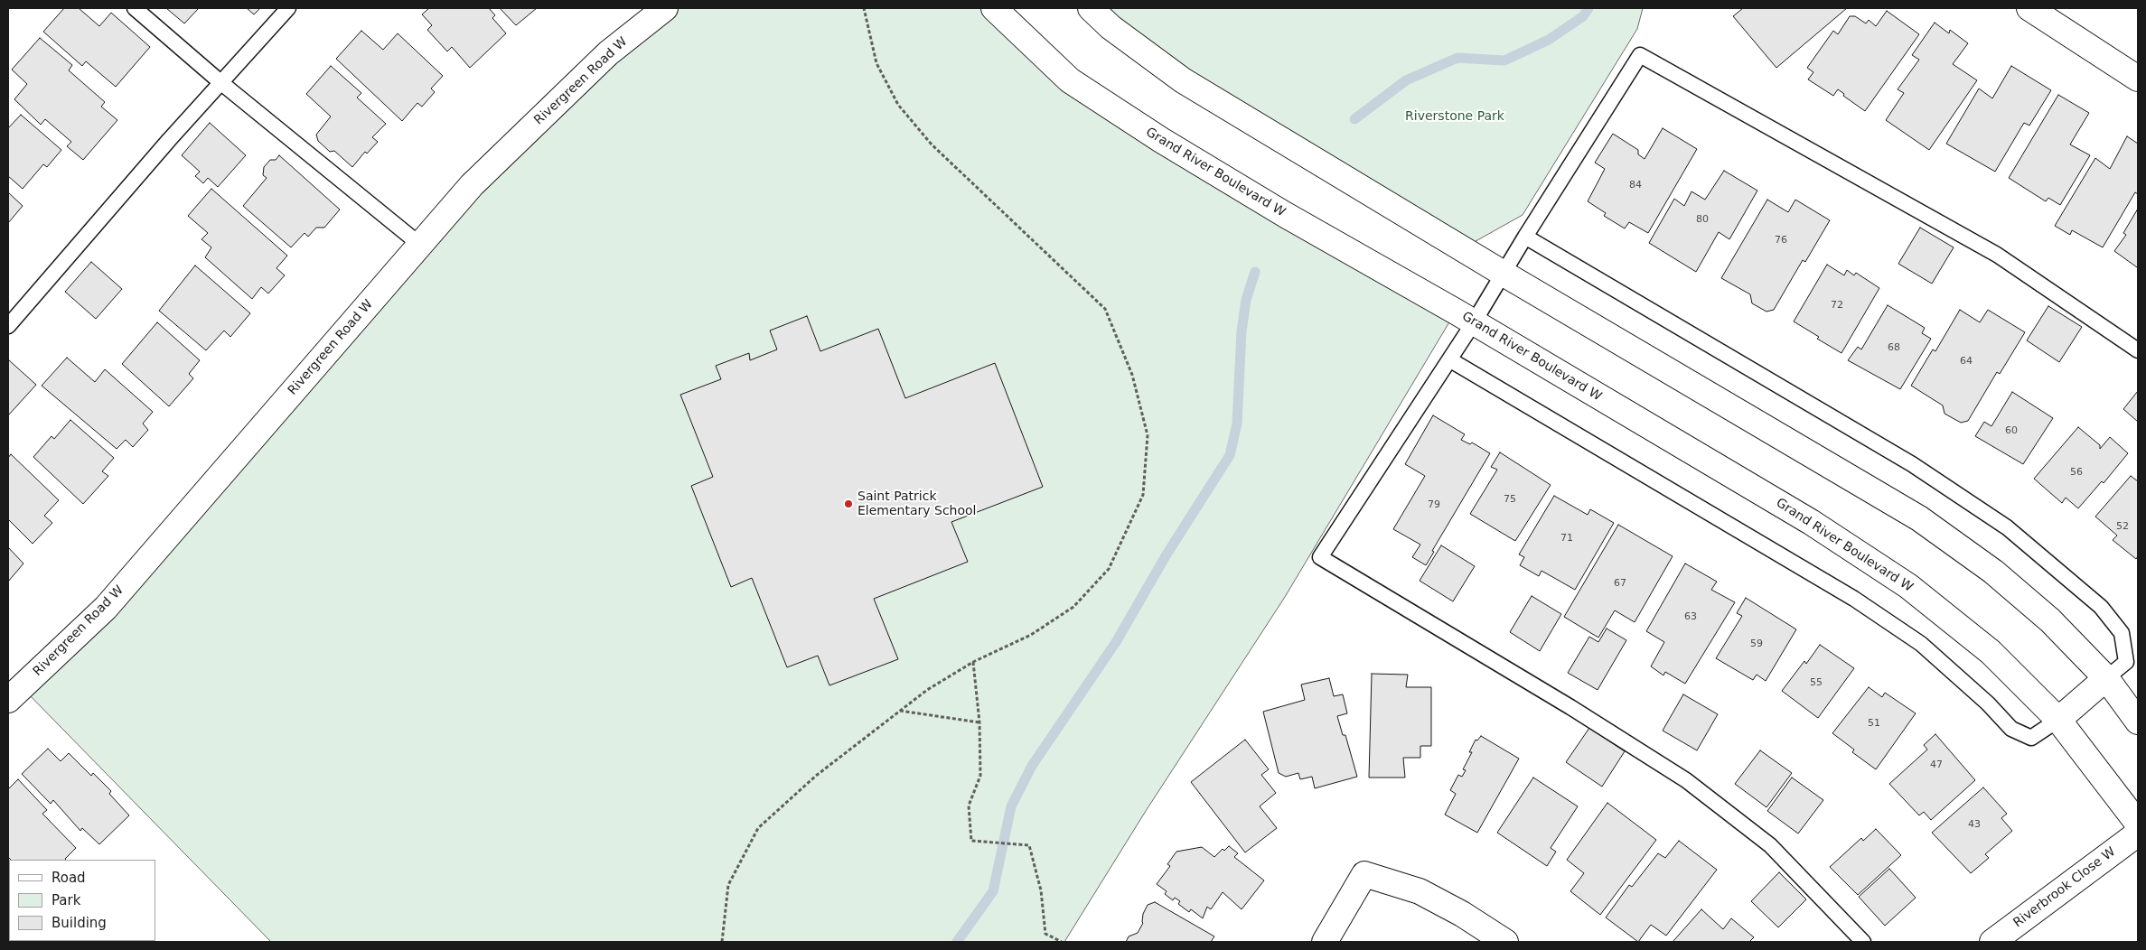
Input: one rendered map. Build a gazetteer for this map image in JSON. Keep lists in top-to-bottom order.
{
  "streets": {
    "street": ["Rivergreen Road W", "Grand River Boulevard W", "Riverbrook Close W"]
  },
  "parks": ["Riverstone Park"],
  "places": ["Saint Patrick Elementary School"],
  "house_numbers": [
    "84",
    "80",
    "76",
    "72",
    "68",
    "64",
    "60",
    "56",
    "75",
    "79",
    "52",
    "71",
    "67",
    "63",
    "59",
    "55",
    "51",
    "47",
    "43"
  ],
  "legend": ["Road", "Park", "Building"]
}
